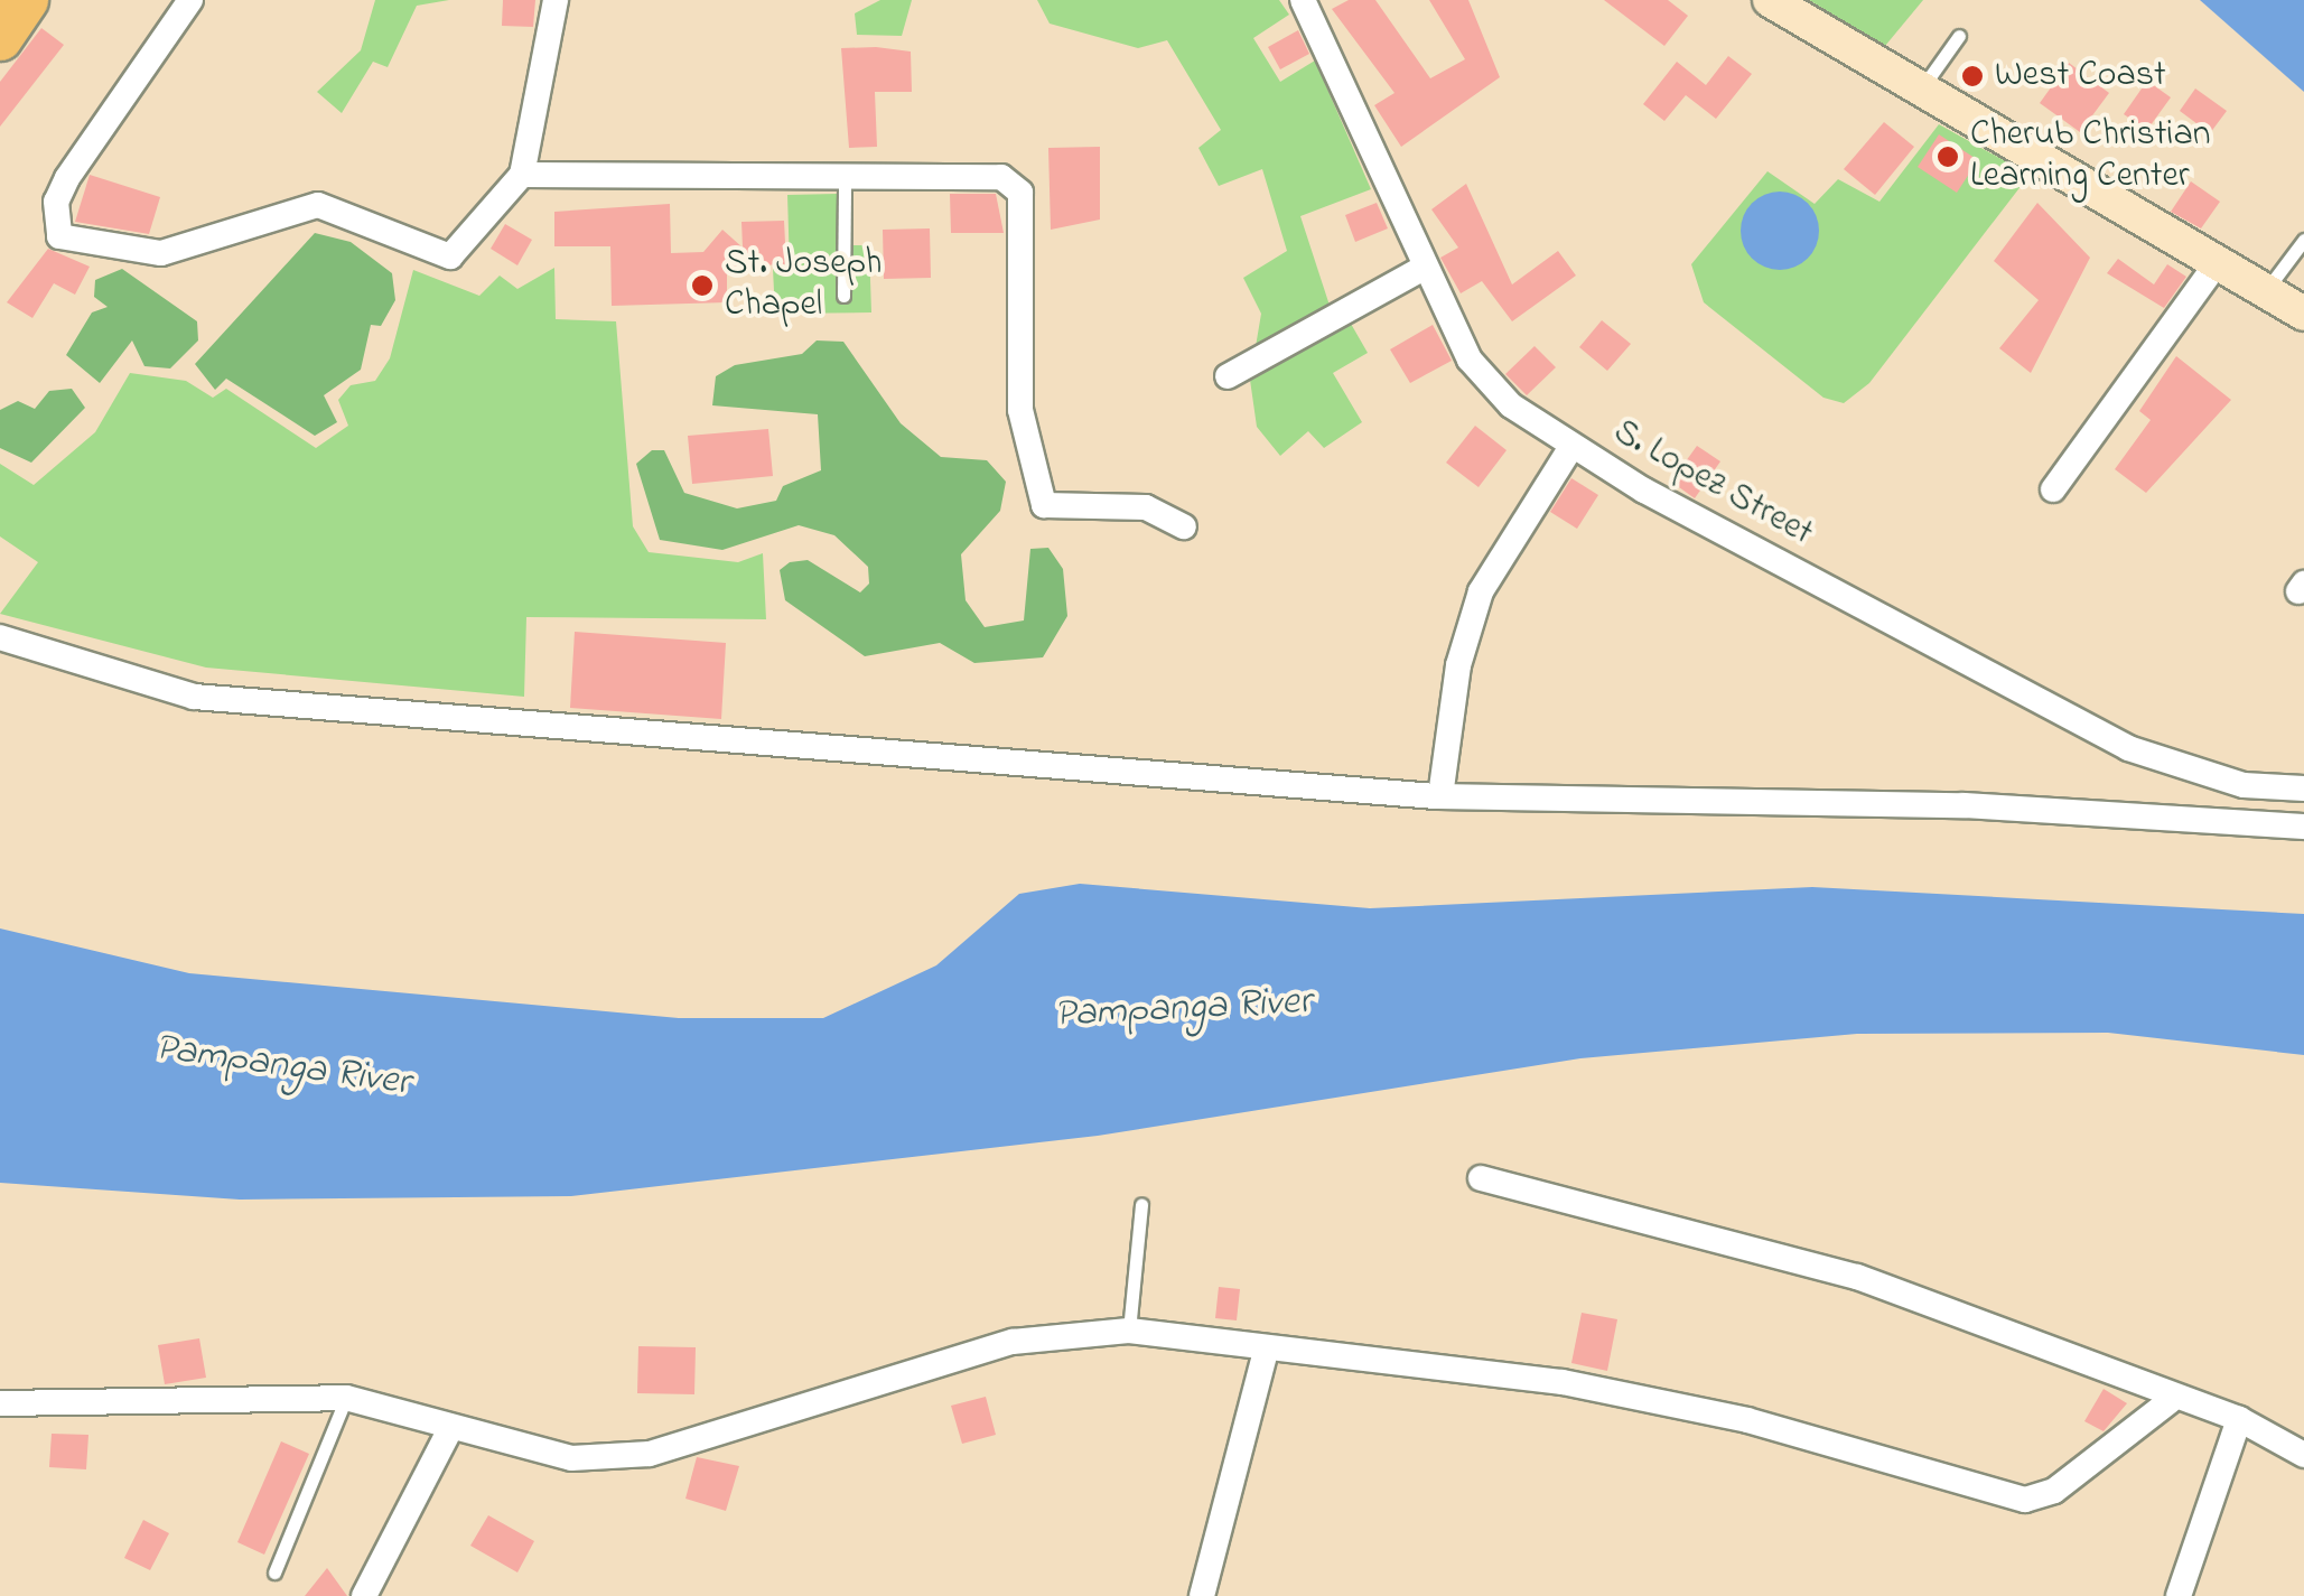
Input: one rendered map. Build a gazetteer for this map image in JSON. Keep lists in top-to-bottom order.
{
  "streets": {
    "street": ["S. Lopez Street"]
  },
  "water": ["Pampanga River"],
  "places": ["West Coast", "Cherub Christian Learning Center", "St. Joseph Chapel"]
}
